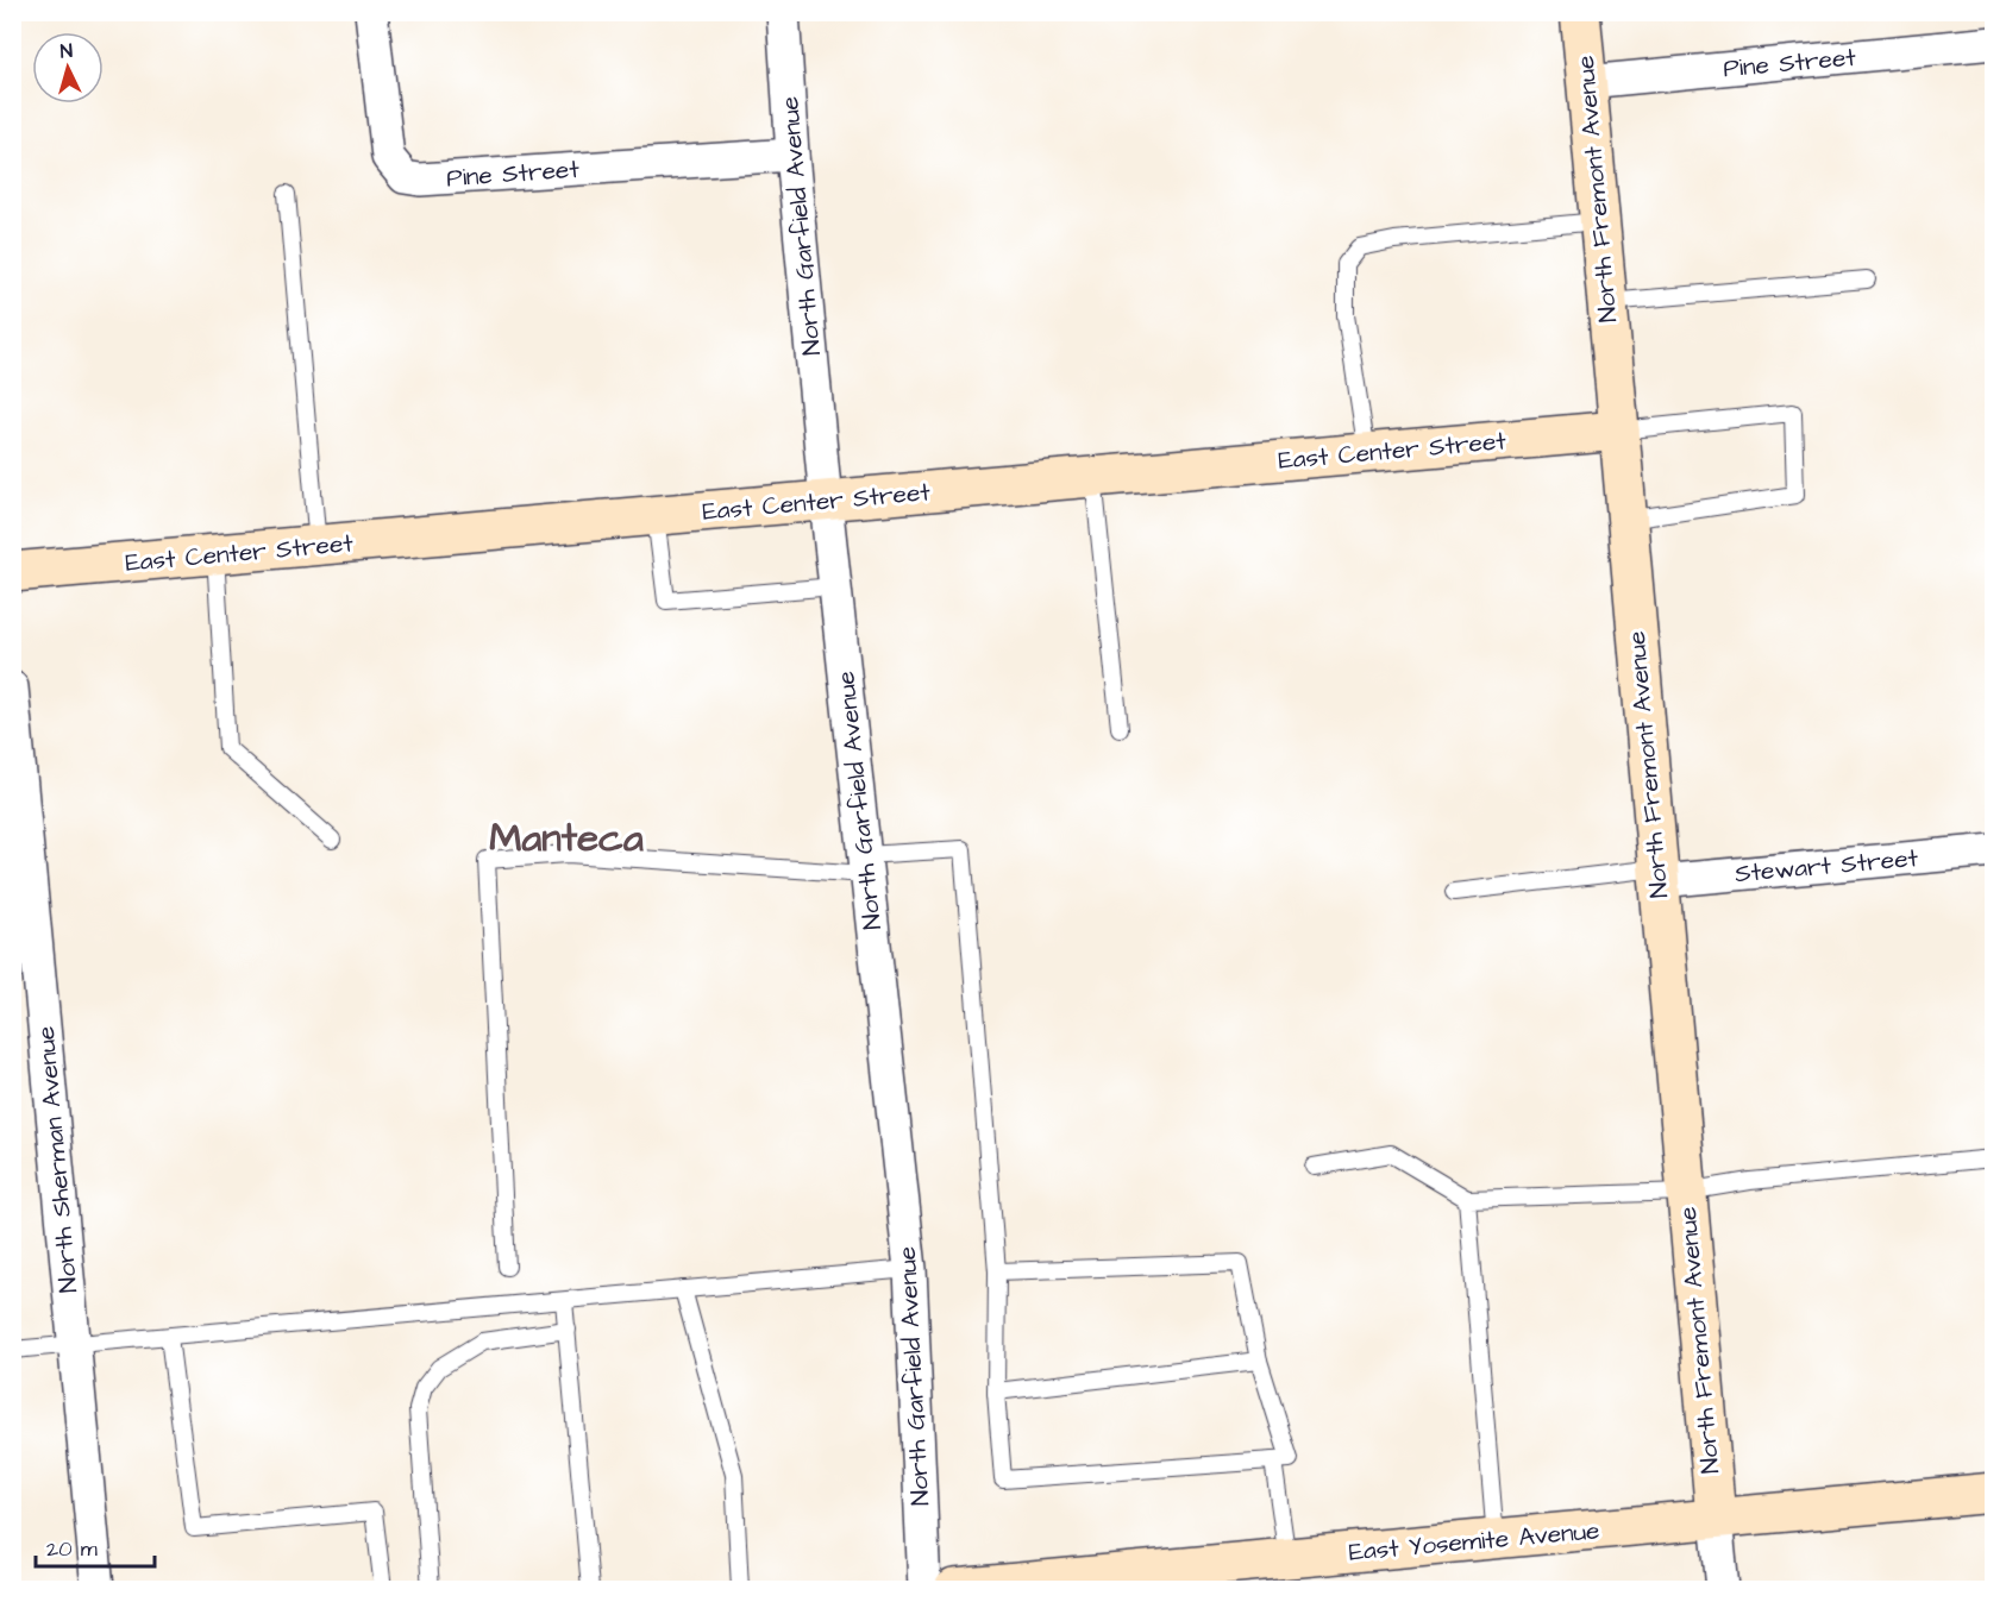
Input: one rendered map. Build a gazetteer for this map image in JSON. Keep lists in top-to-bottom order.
{
  "streets": {
    "street": [
      "Pine Street",
      "North Fremont Avenue",
      "North Garfield Avenue",
      "East Center Street",
      "Stewart Street",
      "North Sherman Avenue",
      "East Yosemite Avenue"
    ]
  },
  "crossings": [
    ["Pine Street", "North Fremont Avenue"],
    ["Pine Street", "North Garfield Avenue"],
    ["North Fremont Avenue", "East Center Street"],
    ["North Fremont Avenue", "Stewart Street"],
    ["North Fremont Avenue", "East Yosemite Avenue"],
    ["North Garfield Avenue", "East Center Street"]
  ],
  "districts": ["Manteca"],
  "scale_bar": "20 m",
  "north": "top"
}
